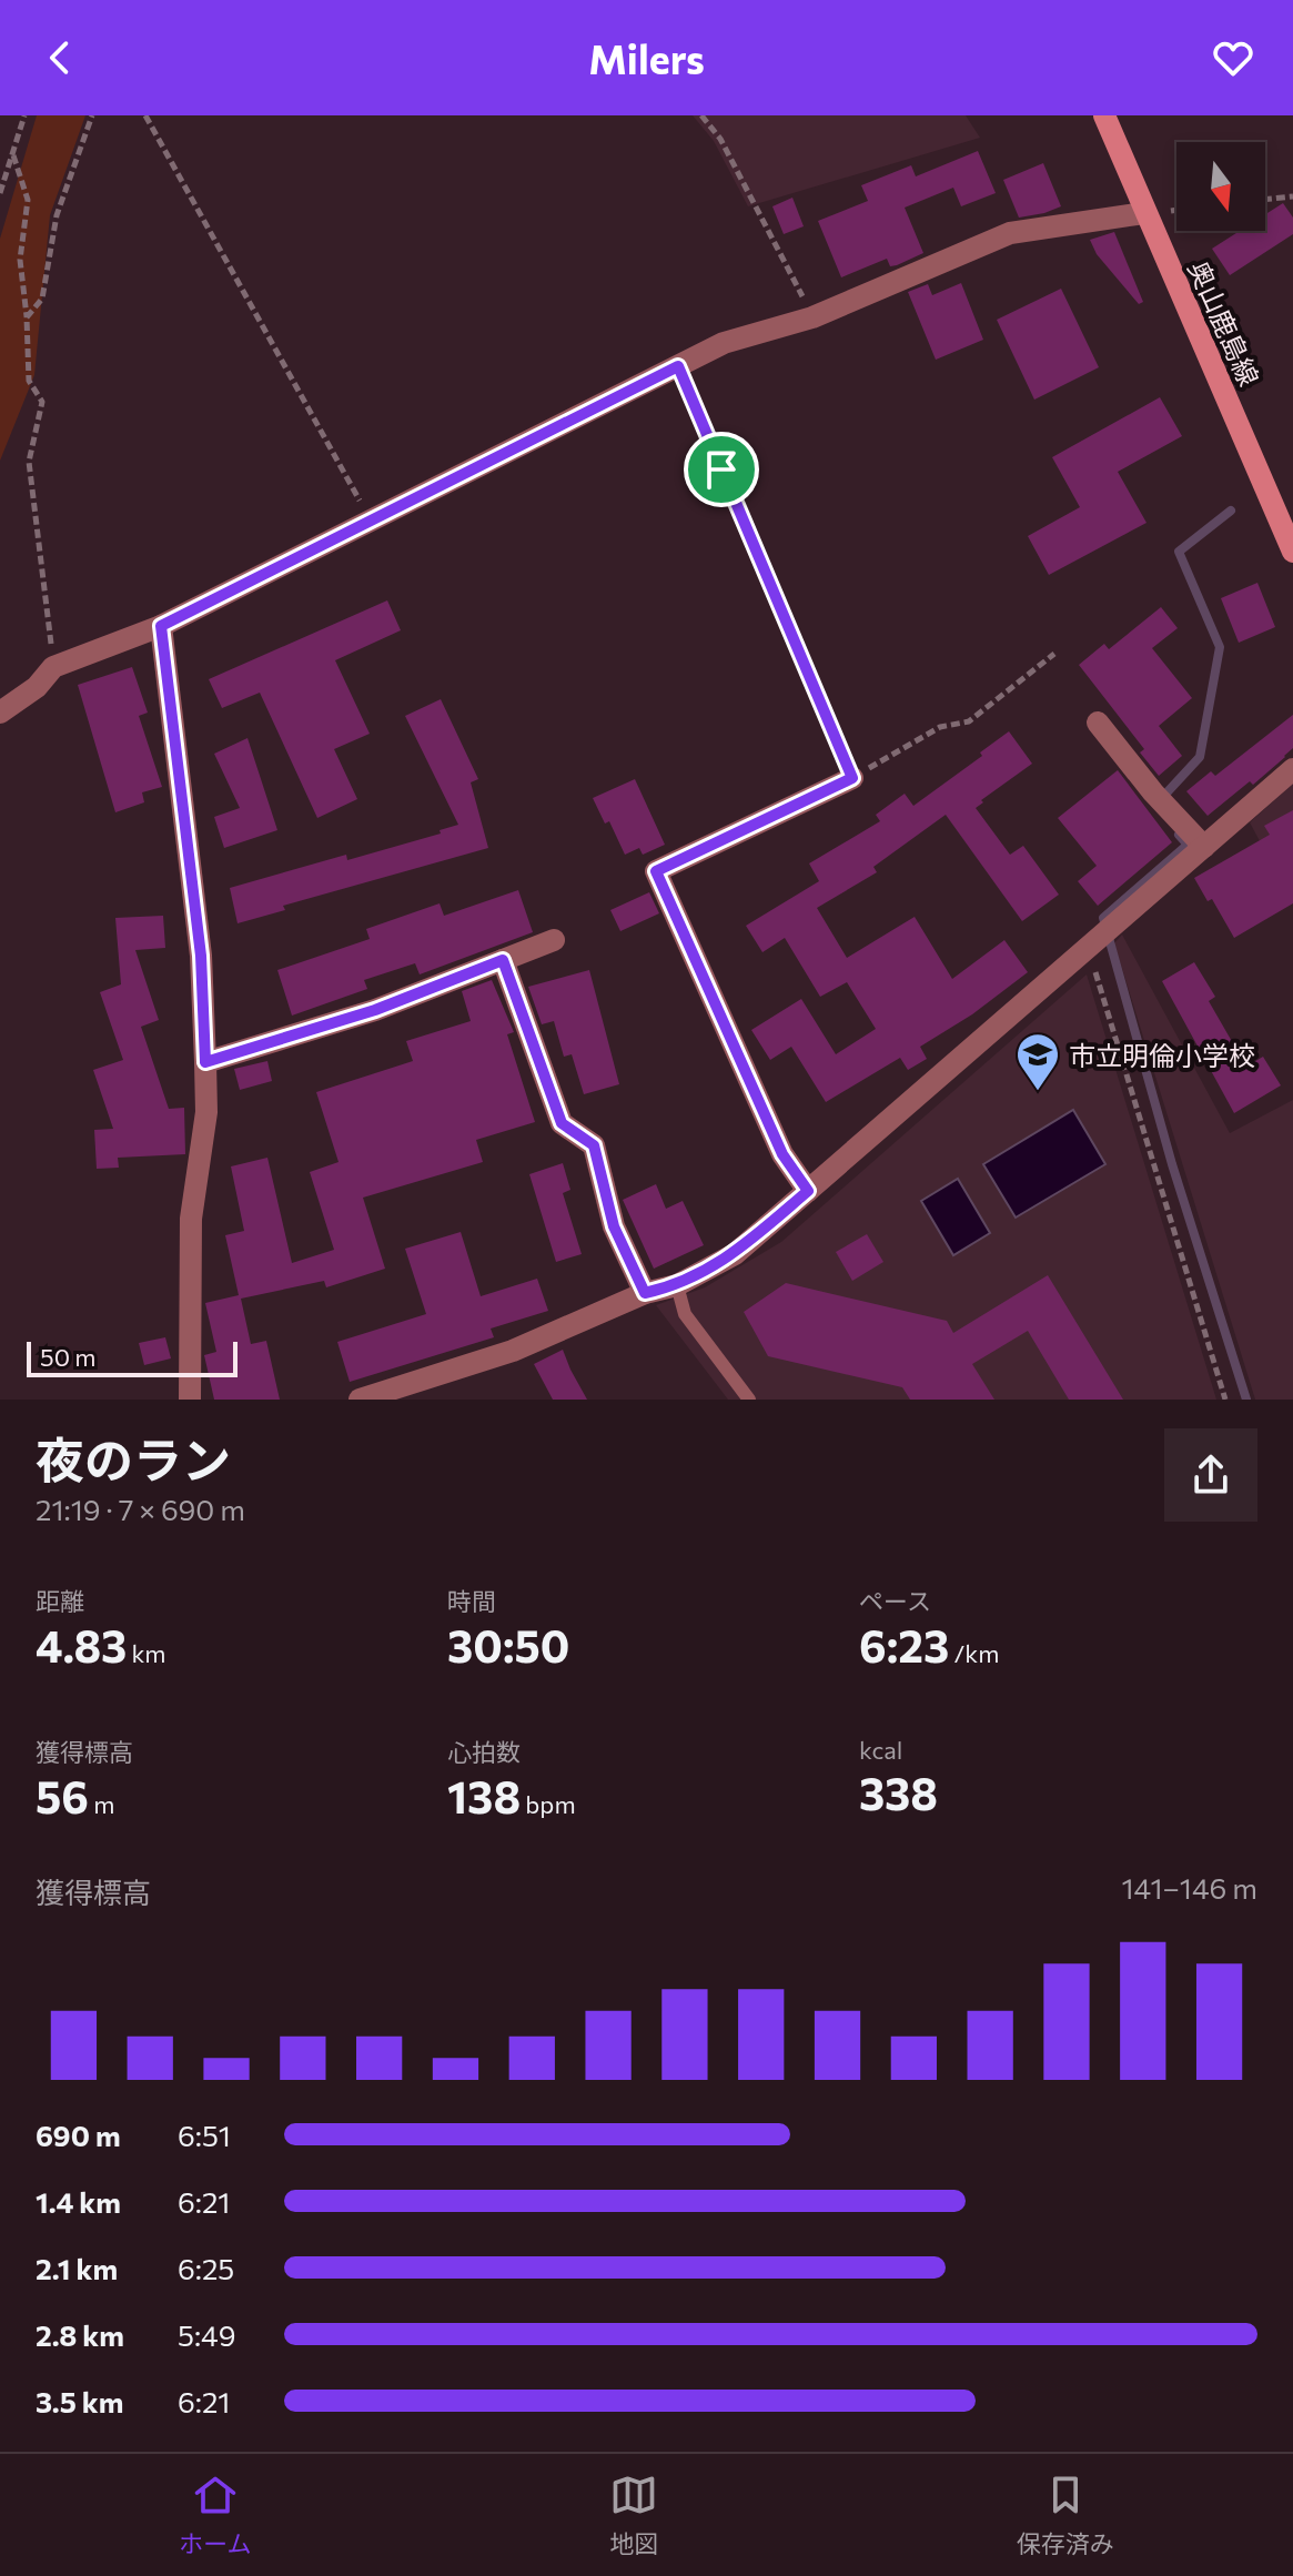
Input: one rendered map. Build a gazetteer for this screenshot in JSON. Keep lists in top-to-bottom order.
{
  "streets": {
    "main road": ["奥山鹿島線"]
  },
  "places": {
    "school or university": ["市立明倫小学校"]
  },
  "scale_bar": "50 m",
  "north": "bottom",
  "page": {
    "header": "Milers",
    "scale": "50 m",
    "heading": ["夜のラン", "21:19 · 7 × 690 m"],
    "stats": [
      ["距離", "4.83 km"],
      ["時間", "30:50"],
      ["ペース", "6:23 /km"],
      ["獲得標高", "56 m"],
      ["心拍数", "138 bpm"],
      ["kcal", "338"]
    ],
    "chart": ["獲得標高", "141–146 m"],
    "list": [
      {
        "name": "690 m",
        "note": "6:51"
      },
      {
        "name": "1.4 km",
        "note": "6:21"
      },
      {
        "name": "2.1 km",
        "note": "6:25"
      },
      {
        "name": "2.8 km",
        "note": "5:49"
      },
      {
        "name": "3.5 km",
        "note": "6:21"
      }
    ],
    "tabs": ["ホーム", "地図", "保存済み"]
  }
}
